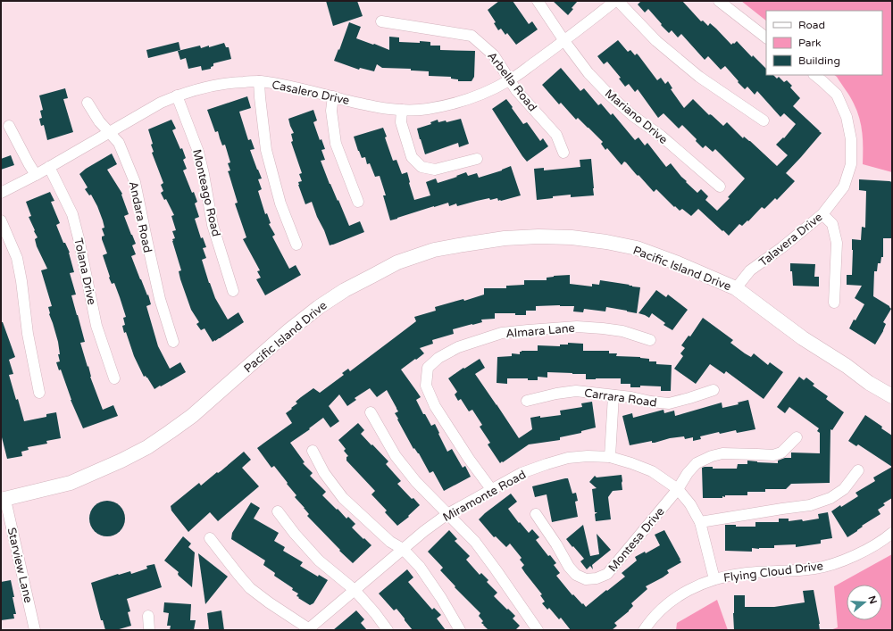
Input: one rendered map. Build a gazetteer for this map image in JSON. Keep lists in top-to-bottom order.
{
  "streets": {
    "main road": ["Pacific Island Drive"],
    "street": [
      "Arbella Road",
      "Casalero Drive",
      "Mariano Drive",
      "Monteago Road",
      "Andara Road",
      "Talavera Drive",
      "Tolana Drive",
      "Almara Lane",
      "Carrara Road",
      "Miramonte Road",
      "Montesa Drive",
      "Starview Lane",
      "Flying Cloud Drive"
    ]
  },
  "crossings": [
    ["Arbella Road", "Casalero Drive"],
    ["Casalero Drive", "Mariano Drive"],
    ["Casalero Drive", "Monteago Road"],
    ["Casalero Drive", "Andara Road"],
    ["Casalero Drive", "Tolana Drive"],
    ["Talavera Drive", "Pacific Island Drive"],
    ["Pacific Island Drive", "Starview Lane"],
    ["Almara Lane", "Miramonte Road"],
    ["Miramonte Road", "Montesa Drive"],
    ["Miramonte Road", "Flying Cloud Drive"]
  ],
  "legend": ["Road", "Park", "Building"],
  "north": "right"
}
